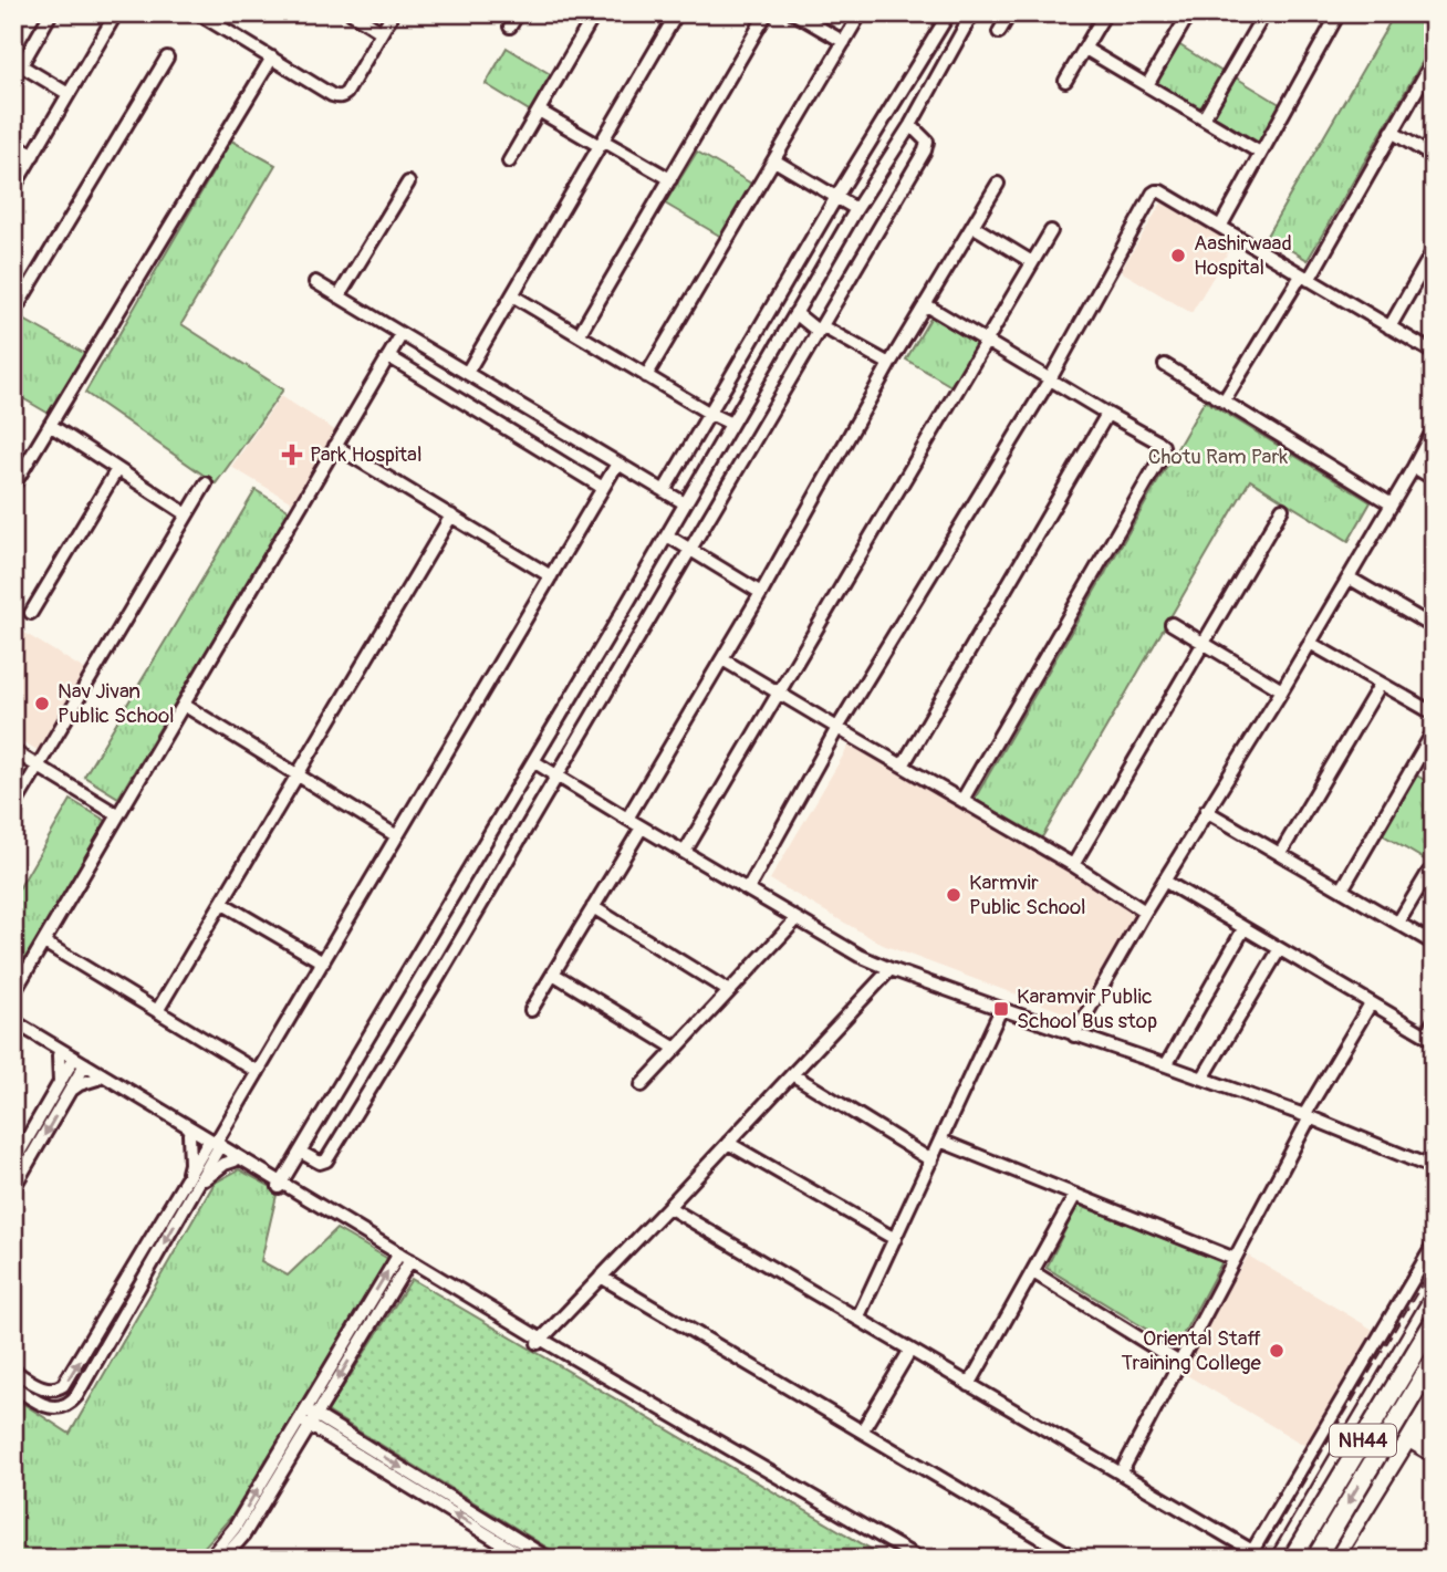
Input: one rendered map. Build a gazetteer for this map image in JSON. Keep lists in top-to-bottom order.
{
  "streets": {
    "highway": ["NH44"]
  },
  "parks": ["Chotu Ram Park"],
  "places": {
    "other": [
      "Aashirwaad Hospital",
      "Nav Jivan Public School",
      "Karmvir Public School",
      "Oriental Staff Training College"
    ],
    "health": ["Park Hospital"],
    "transit": ["Karamvir Public School Bus stop"]
  }
}
